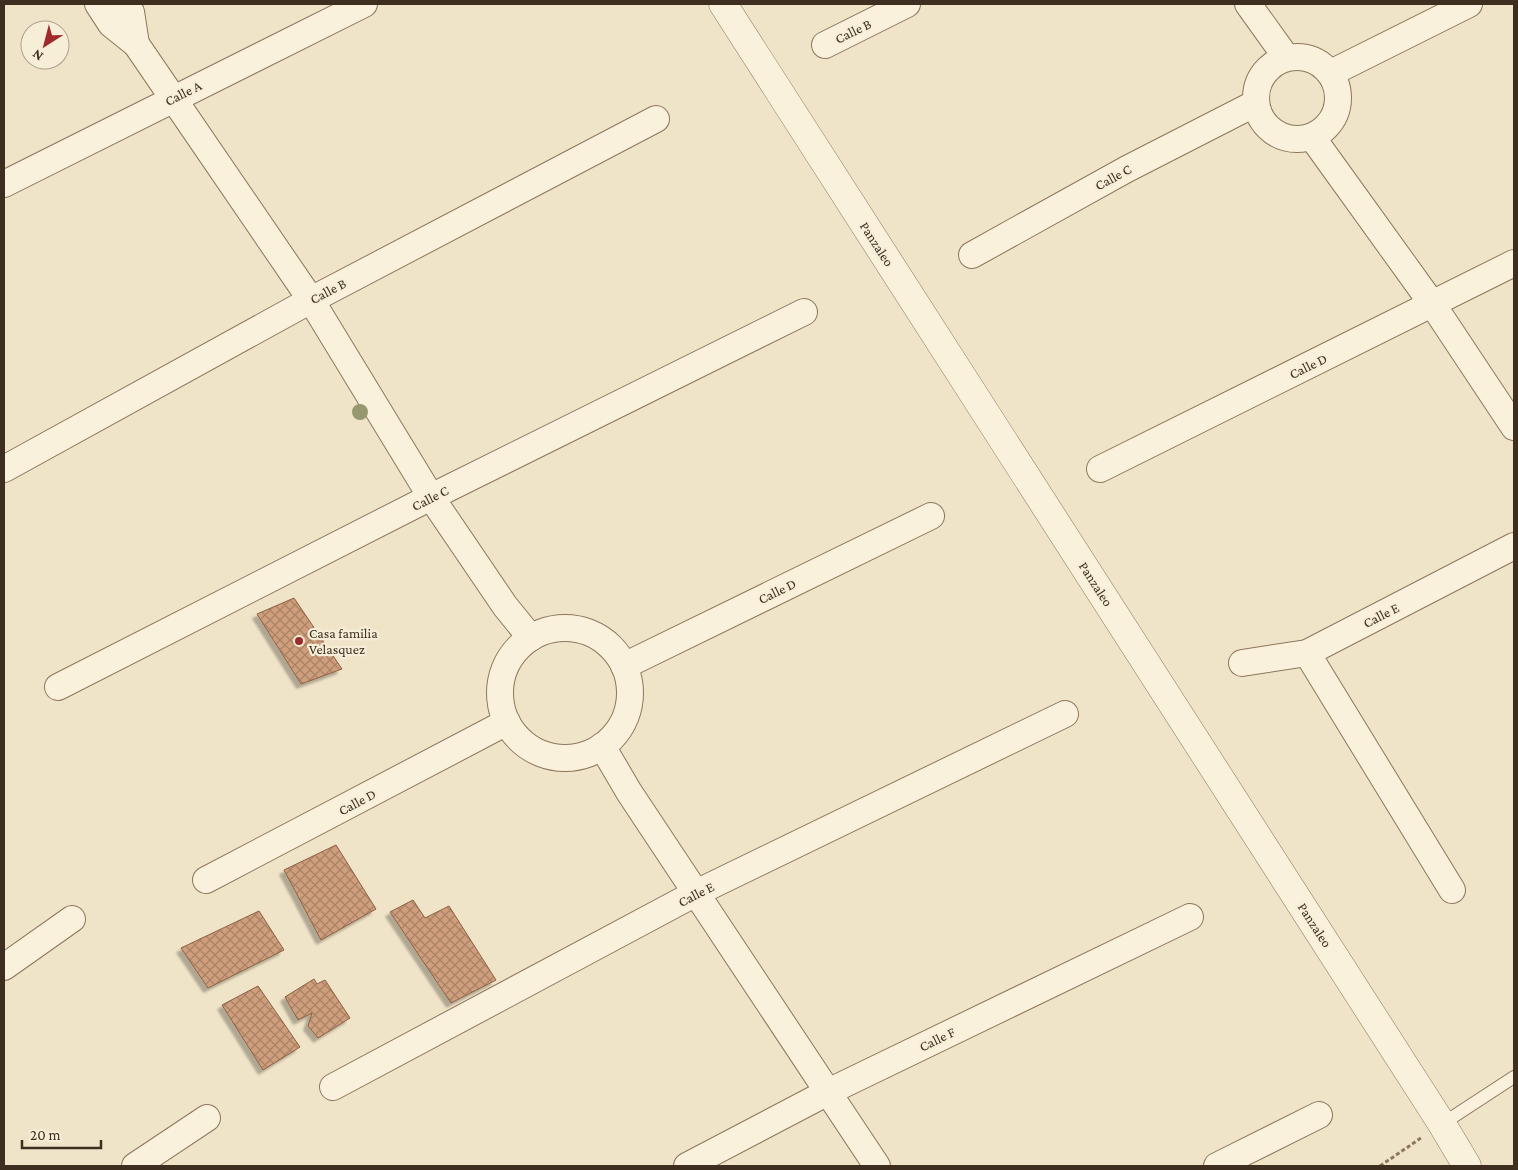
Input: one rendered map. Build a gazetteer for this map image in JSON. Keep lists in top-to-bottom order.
{
  "streets": {
    "street": [
      "Calle B",
      "Calle A",
      "Calle C",
      "Panzaleo",
      "Calle D",
      "Calle E",
      "Calle F"
    ]
  },
  "places": ["Casa familia Velasquez"],
  "scale_bar": "20 m",
  "north": "bottom left"
}
